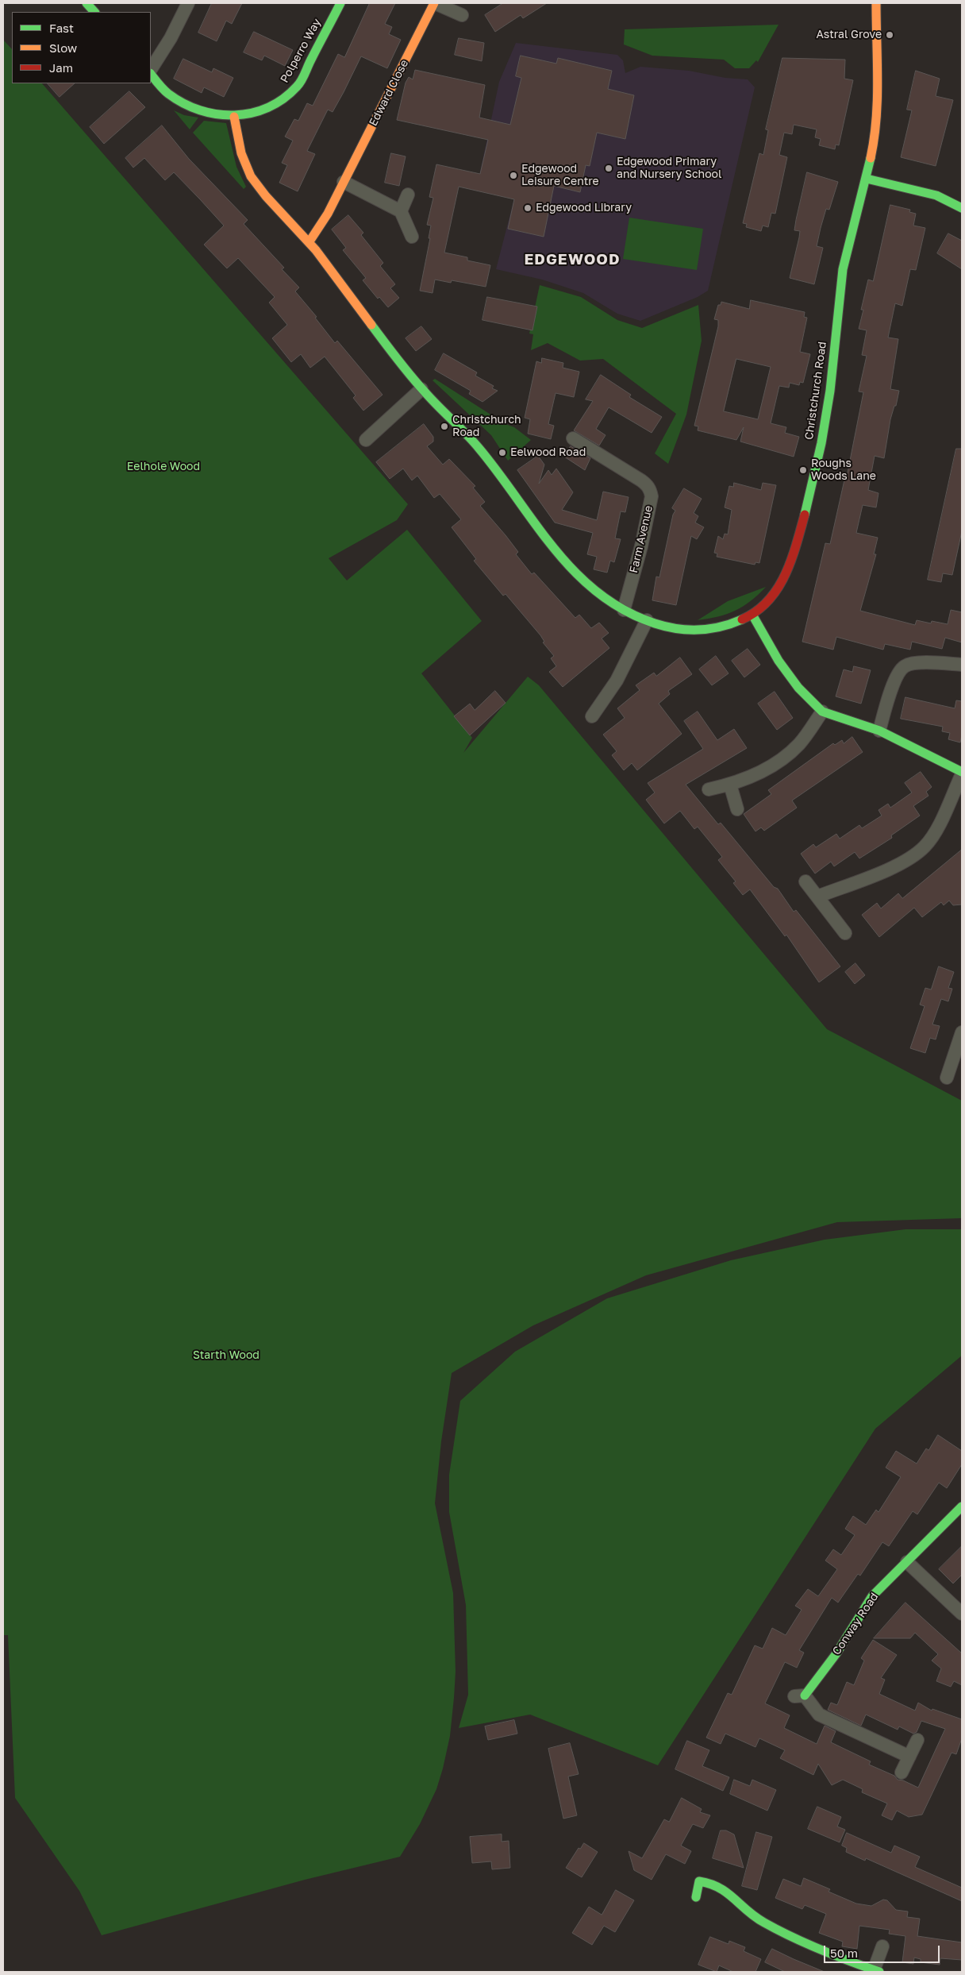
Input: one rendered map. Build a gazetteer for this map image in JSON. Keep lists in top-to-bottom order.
{
  "streets": {
    "street": [
      "Polperro Way",
      "Edward Close",
      "Christchurch Road",
      "Farm Avenue",
      "Conway Road"
    ]
  },
  "crossings": [
    ["Polperro Way", "Christchurch Road"],
    ["Edward Close", "Christchurch Road"],
    ["Christchurch Road", "Farm Avenue"]
  ],
  "districts": ["EDGEWOOD"],
  "parks": ["Eelhole Wood", "Starth Wood"],
  "places": [
    "Astral Grove",
    "Edgewood Primary and Nursery School",
    "Edgewood Leisure Centre",
    "Edgewood Library",
    "Christchurch Road",
    "Eelwood Road",
    "Roughs Woods Lane"
  ],
  "legend": ["Fast", "Slow", "Jam"],
  "scale_bar": "50 m"
}
